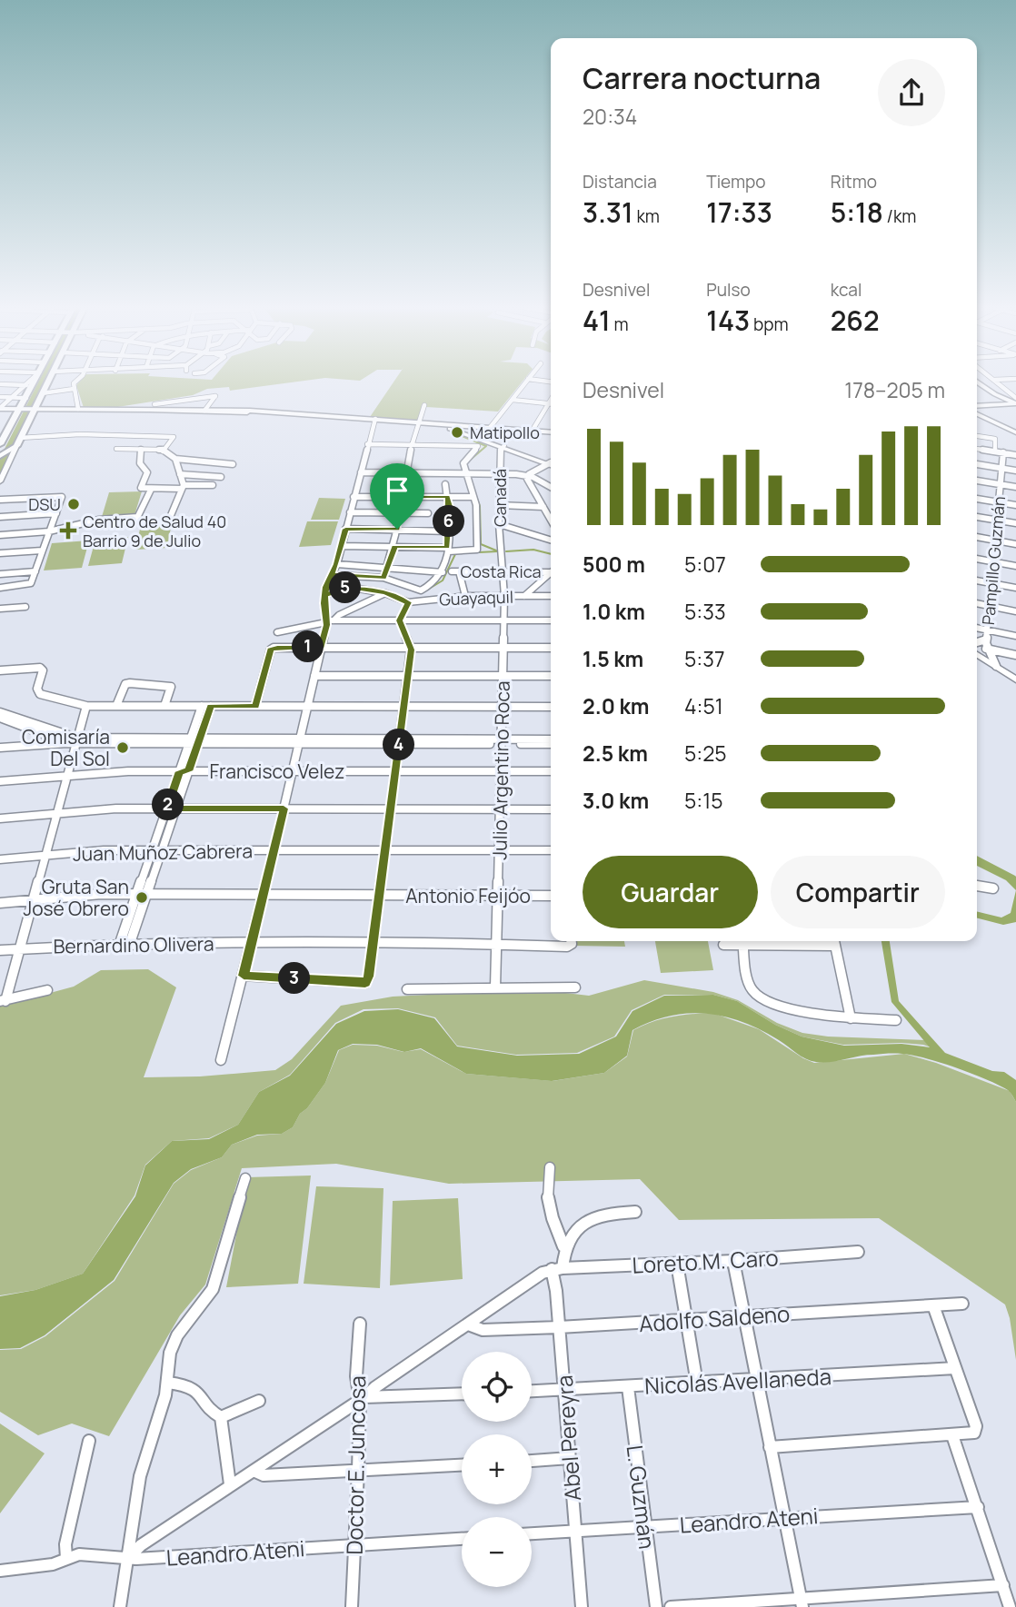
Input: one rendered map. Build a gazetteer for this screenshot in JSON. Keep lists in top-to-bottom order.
{
  "streets": {
    "street": [
      "Canadá",
      "Pampillo Guzmán",
      "Costa Rica",
      "Guayaquil",
      "Julio Argentino Roca",
      "Francisco Velez",
      "Juan Muñoz Cabrera",
      "Antonio Feijóo",
      "Bernardino Olivera",
      "Loreto M. Caro",
      "Adolfo Saldeno",
      "Nicolás Avellaneda",
      "Abel Pereyra",
      "Doctor E. Juncosa",
      "L. Guzmán",
      "Leandro Ateni"
    ]
  },
  "crossings": [
    ["Canadá", "Julio Argentino Roca"],
    ["Costa Rica", "Julio Argentino Roca"],
    ["Guayaquil", "Julio Argentino Roca"],
    ["Julio Argentino Roca", "Francisco Velez"],
    ["Julio Argentino Roca", "Juan Muñoz Cabrera"],
    ["Julio Argentino Roca", "Antonio Feijóo"],
    ["Julio Argentino Roca", "Bernardino Olivera"],
    ["Loreto M. Caro", "Abel Pereyra"],
    ["Adolfo Saldeno", "Abel Pereyra"],
    ["Nicolás Avellaneda", "Abel Pereyra"],
    ["Nicolás Avellaneda", "L. Guzmán"],
    ["Abel Pereyra", "Leandro Ateni"],
    ["Doctor E. Juncosa", "Leandro Ateni"],
    ["L. Guzmán", "Leandro Ateni"]
  ],
  "places": {
    "other": [
      "Matipollo",
      "DSU",
      "Comisaría Del Sol",
      "Gruta San José Obrero"
    ],
    "health": ["Centro de Salud 40 Barrio 9 de Julio"]
  },
  "page": {
    "heading": ["Carrera nocturna", "20:34"],
    "stats": [
      ["Distancia", "3.31 km"],
      ["Tiempo", "17:33"],
      ["Ritmo", "5:18 /km"],
      ["Desnivel", "41 m"],
      ["Pulso", "143 bpm"],
      ["kcal", "262"]
    ],
    "chart": ["Desnivel", "178–205 m"],
    "pins": [
      "6",
      "5",
      "1",
      "4",
      "2",
      "3"
    ],
    "list": [
      {
        "name": "500 m",
        "note": "5:07"
      },
      {
        "name": "1.0 km",
        "note": "5:33"
      },
      {
        "name": "1.5 km",
        "note": "5:37"
      },
      {
        "name": "2.0 km",
        "note": "4:51"
      },
      {
        "name": "2.5 km",
        "note": "5:25"
      },
      {
        "name": "3.0 km",
        "note": "5:15"
      }
    ],
    "buttons": ["Guardar", "Compartir"],
    "map_buttons": ["+", "−"]
  }
}
